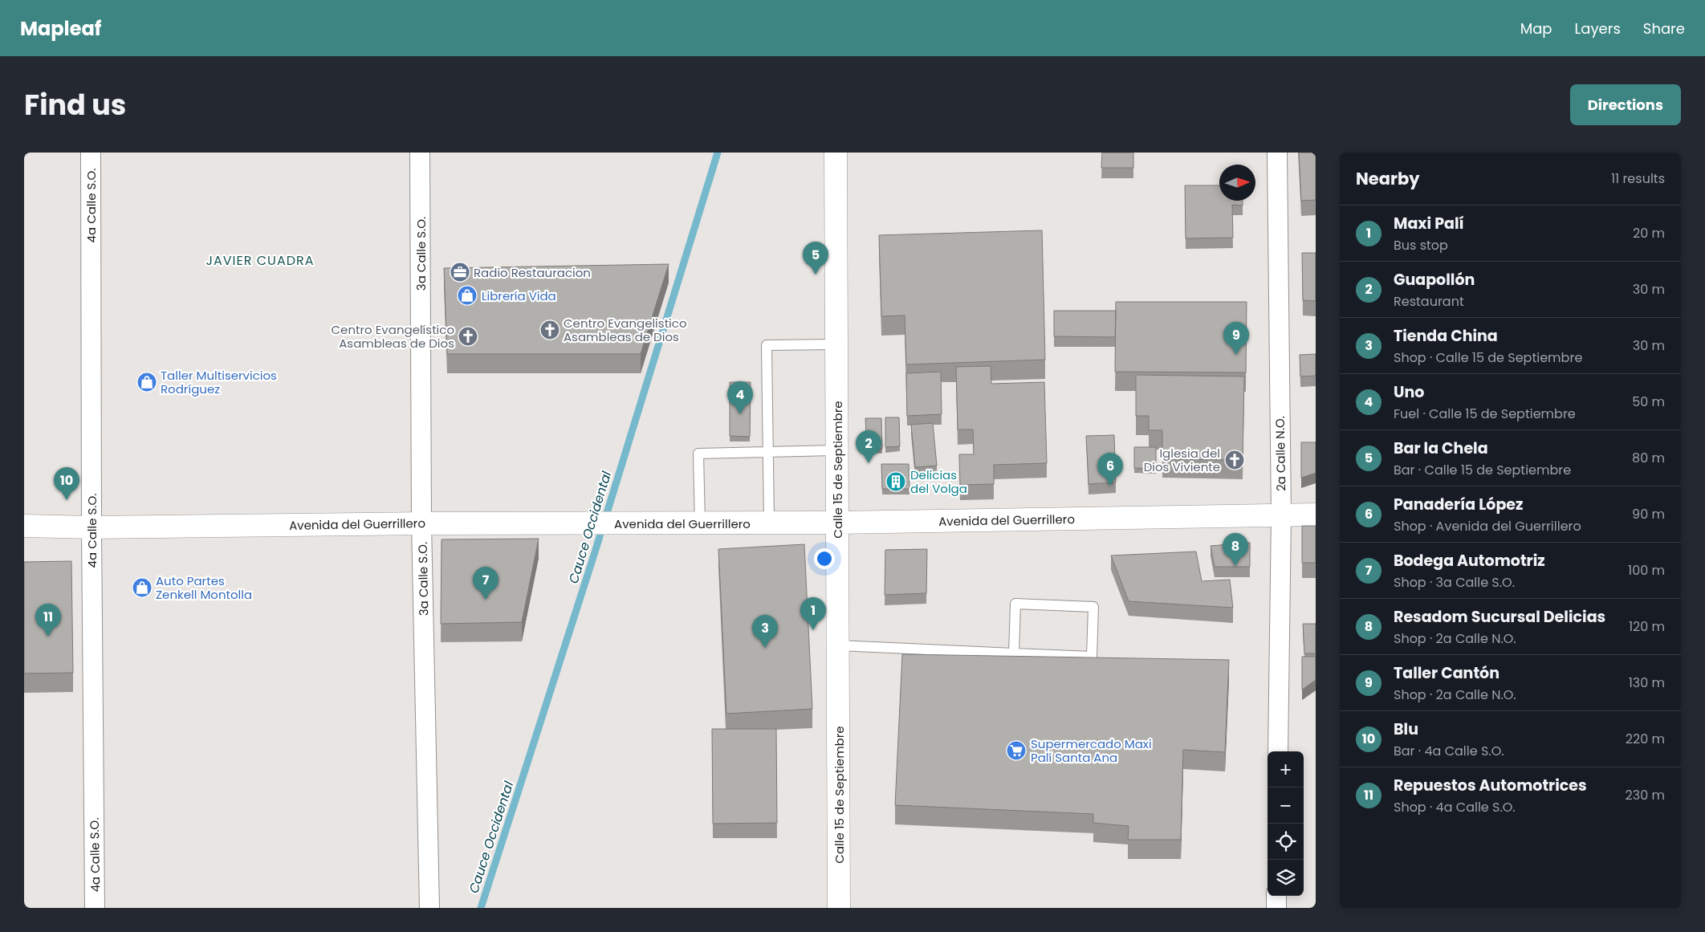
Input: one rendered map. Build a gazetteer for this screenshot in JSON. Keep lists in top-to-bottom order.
{
  "streets": {
    "street": [
      "4a Calle S.O.",
      "3a Calle S.O.",
      "2a Calle N.O.",
      "Calle 15 de Septiembre",
      "Avenida del Guerrillero"
    ]
  },
  "crossings": [
    ["4a Calle S.O.", "Avenida del Guerrillero"],
    ["3a Calle S.O.", "Avenida del Guerrillero"],
    ["2a Calle N.O.", "Avenida del Guerrillero"],
    ["Calle 15 de Septiembre", "Avenida del Guerrillero"]
  ],
  "districts": ["JAVIER CUADRA"],
  "water": ["Cauce Occidental"],
  "places": {
    "office": ["Radio Restauracion"],
    "shop": ["Librería Vida", "Taller Multiservicios Rodríguez", "Auto Partes Zenkell Montolla"],
    "church": ["Centro Evangelistico Asambleas de Dios", "Centro Evangelístico Asambleas de Dios", "Iglesia del Dios Viviente"],
    "building": ["Delicias del Volga"],
    "supermarket": ["Supermercado Maxi Palí Santa Ana"]
  },
  "north": "right",
  "page": {
    "header": "Mapleaf",
    "nav": ["Map", "Layers", "Share"],
    "title": "Find us",
    "buttons": "Directions",
    "heading": ["Nearby", "11 results"],
    "list": [
      {
        "mark": "1",
        "name": "Maxi Palí",
        "note": "Bus stop",
        "value": "20 m"
      },
      {
        "mark": "2",
        "name": "Guapollón",
        "note": "Restaurant",
        "value": "30 m"
      },
      {
        "mark": "3",
        "name": "Tienda China",
        "note": "Shop · Calle 15 de Septiembre",
        "value": "30 m"
      },
      {
        "mark": "4",
        "name": "Uno",
        "note": "Fuel · Calle 15 de Septiembre",
        "value": "50 m"
      },
      {
        "mark": "5",
        "name": "Bar la Chela",
        "note": "Bar · Calle 15 de Septiembre",
        "value": "80 m"
      },
      {
        "mark": "6",
        "name": "Panadería López",
        "note": "Shop · Avenida del Guerrillero",
        "value": "90 m"
      },
      {
        "mark": "7",
        "name": "Bodega Automotriz",
        "note": "Shop · 3a Calle S.O.",
        "value": "100 m"
      },
      {
        "mark": "8",
        "name": "Resadom Sucursal Delicias",
        "note": "Shop · 2a Calle N.O.",
        "value": "120 m"
      },
      {
        "mark": "9",
        "name": "Taller Cantón",
        "note": "Shop · 2a Calle N.O.",
        "value": "130 m"
      },
      {
        "mark": "10",
        "name": "Blu",
        "note": "Bar · 4a Calle S.O.",
        "value": "220 m"
      },
      {
        "mark": "11",
        "name": "Repuestos Automotrices",
        "note": "Shop · 4a Calle S.O.",
        "value": "230 m"
      }
    ],
    "pins": [
      "5",
      "9",
      "4",
      "2",
      "6",
      "10",
      "8",
      "7",
      "1",
      "11",
      "3"
    ],
    "map_buttons": ["+", "−"]
  }
}
